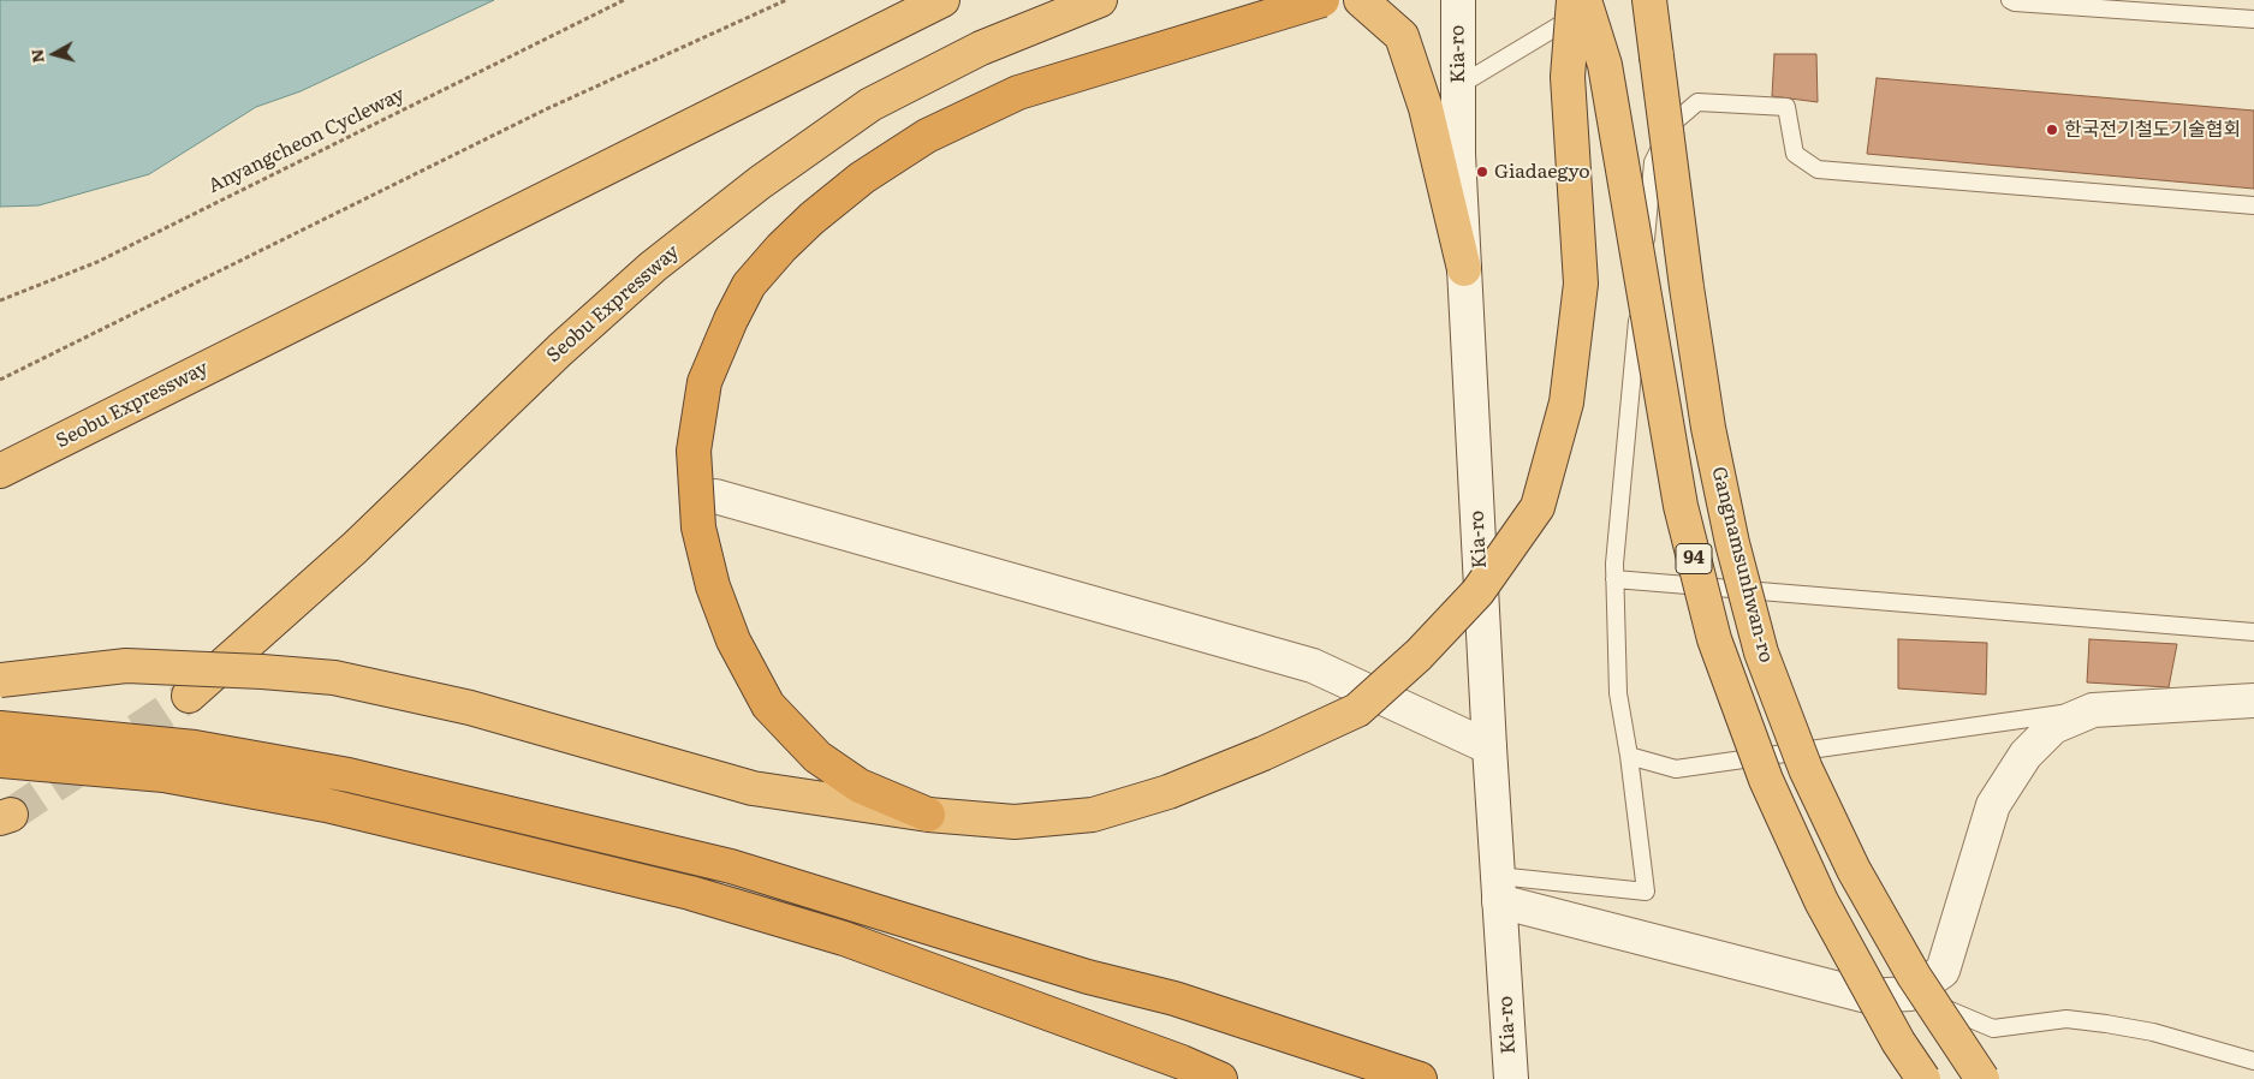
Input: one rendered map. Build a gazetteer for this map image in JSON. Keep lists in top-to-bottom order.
{
  "streets": {
    "highway": ["Seobu Expressway", "94", "Gangnamsunhwan-ro"],
    "street": ["Kia-ro"],
    "path": ["Anyangcheon Cycleway"]
  },
  "places": ["한국전기철도기술협회", "Giadaegyo"],
  "north": "left"
}
